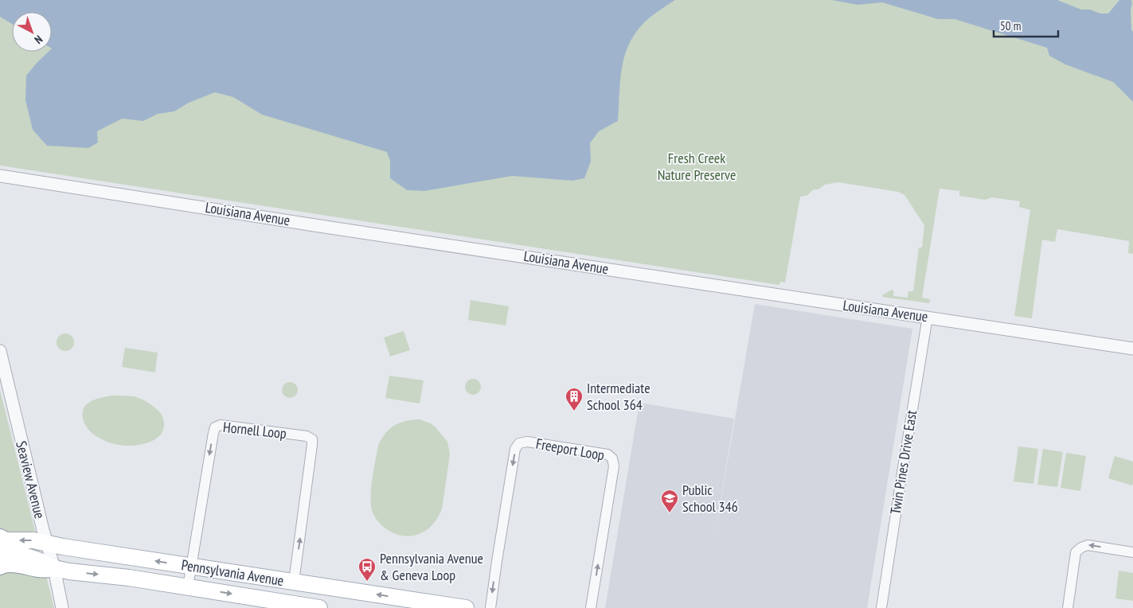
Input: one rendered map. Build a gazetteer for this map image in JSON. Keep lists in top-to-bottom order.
{
  "streets": {
    "main road": ["Pennsylvania Avenue"],
    "street": [
      "Louisiana Avenue",
      "Hornell Loop",
      "Freeport Loop",
      "Twin Pines Drive East",
      "Seaview Avenue"
    ]
  },
  "crossings": [
    ["Louisiana Avenue", "Twin Pines Drive East"],
    ["Hornell Loop", "Pennsylvania Avenue"],
    ["Seaview Avenue", "Pennsylvania Avenue"]
  ],
  "parks": ["Fresh Creek Nature Preserve"],
  "places": {
    "building": ["Intermediate School 364"],
    "school or university": ["Public School 346"],
    "bus stop": ["Pennsylvania Avenue & Geneva Loop"]
  },
  "scale_bar": "50 m",
  "north": "bottom right"
}
